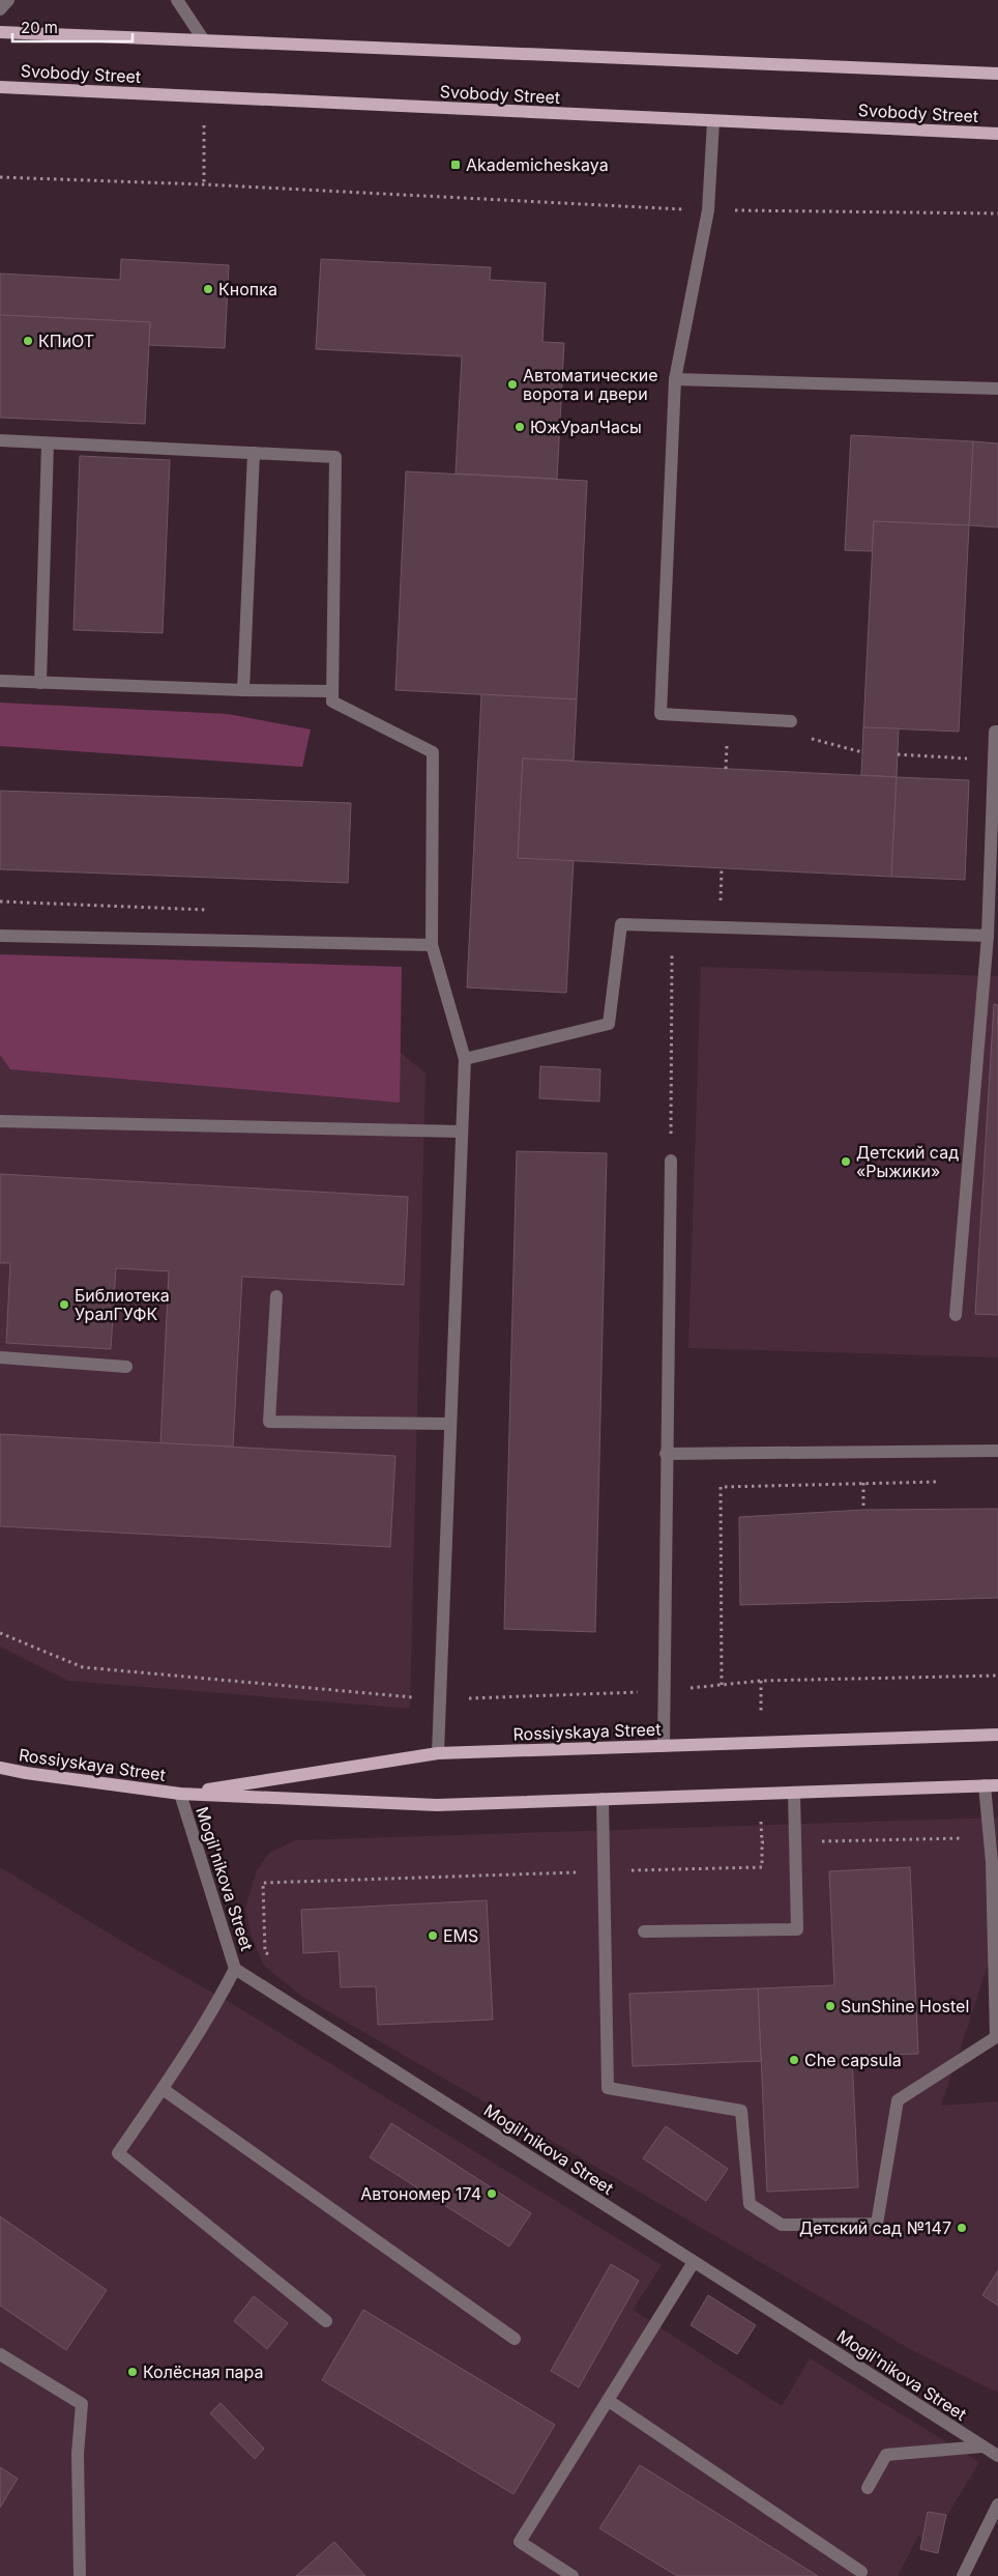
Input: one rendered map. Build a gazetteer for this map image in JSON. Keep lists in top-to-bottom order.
{
  "streets": {
    "main road": ["Svobody Street", "Rossiyskaya Street"],
    "street": ["Mogil'nikova Street"]
  },
  "crossings": [
    ["Rossiyskaya Street", "Mogil'nikova Street"]
  ],
  "places": {
    "transit": ["Akademicheskaya"],
    "other": [
      "Кнопка",
      "КПиОТ",
      "Автоматические ворота и двери",
      "ЮжУралЧасы",
      "Детский сад «Рыжики»",
      "Библиотека УралГУФК",
      "EMS",
      "SunShine Hostel",
      "Che capsula",
      "Автономер 174",
      "Детский сад №147",
      "Колёсная пара"
    ]
  },
  "scale_bar": "20 m"
}
